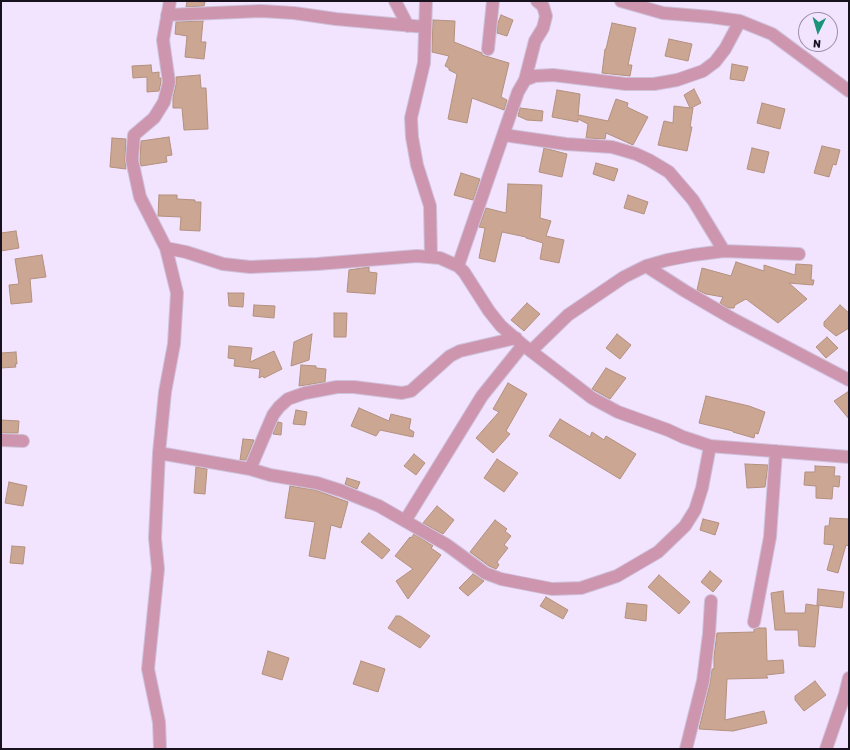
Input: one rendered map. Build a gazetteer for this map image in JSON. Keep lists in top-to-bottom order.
{
  "north": "bottom"
}
